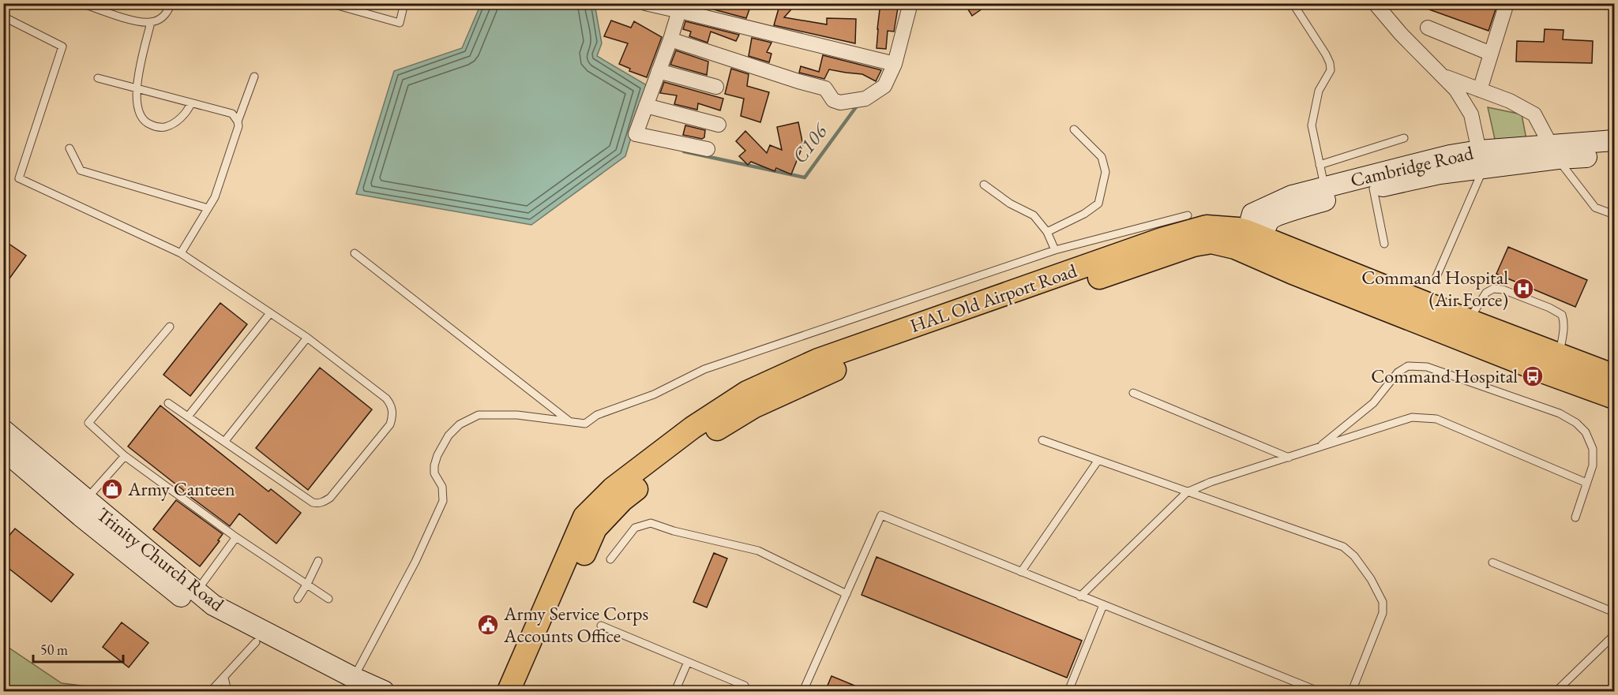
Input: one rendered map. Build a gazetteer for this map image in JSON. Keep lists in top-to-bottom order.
{
  "streets": {
    "main road": ["Cambridge Road", "HAL Old Airport Road", "Trinity Church Road"]
  },
  "crossings": [
    ["Cambridge Road", "HAL Old Airport Road"]
  ],
  "water": ["C106"],
  "places": {
    "hospital": ["Command Hospital (Air Force)"],
    "bus stop": ["Command Hospital"],
    "shop": ["Army Canteen"],
    "public building": ["Army Service Corps Accounts Office"]
  },
  "scale_bar": "50 m"
}
